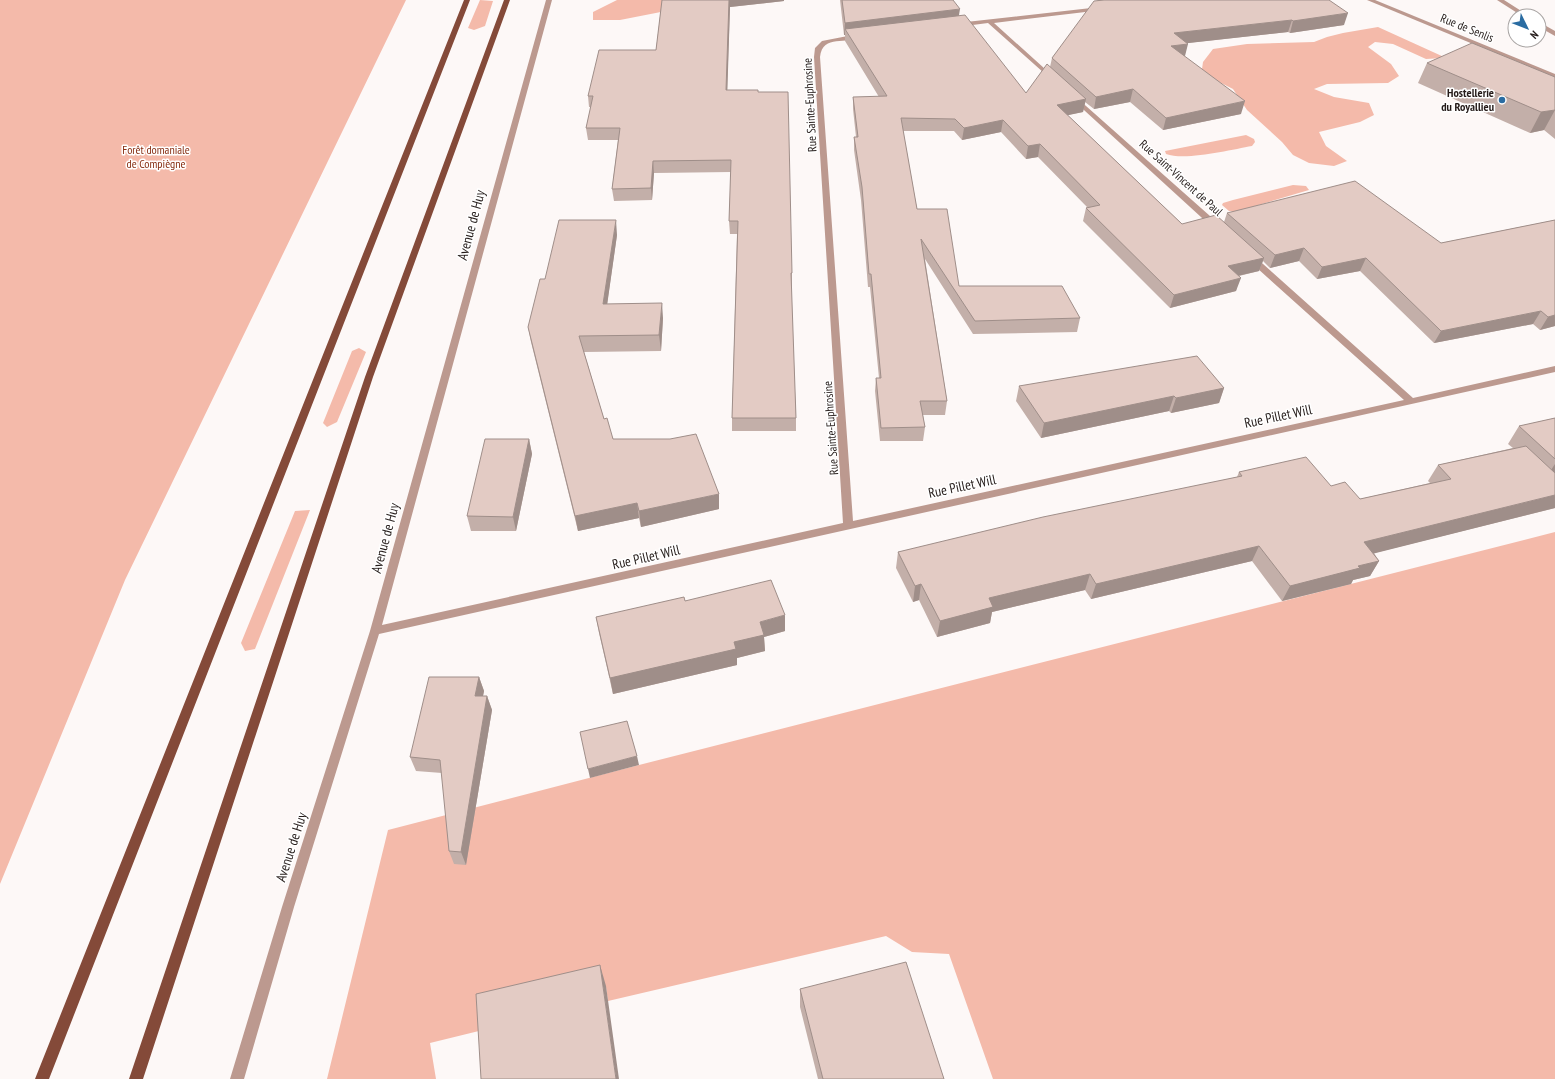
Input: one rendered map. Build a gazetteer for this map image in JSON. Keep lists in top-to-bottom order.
{
  "streets": {
    "street": [
      "Rue de Senlis",
      "Rue Sainte-Euphrosine",
      "Rue Saint-Vincent de Paul",
      "Avenue de Huy",
      "Rue Pillet Will"
    ]
  },
  "crossings": [
    ["Rue Sainte-Euphrosine", "Rue Pillet Will"],
    ["Avenue de Huy", "Rue Pillet Will"]
  ],
  "parks": ["Forêt domaniale de Compiègne"],
  "places": ["Hostellerie du Royallieu"],
  "north": "bottom right"
}
